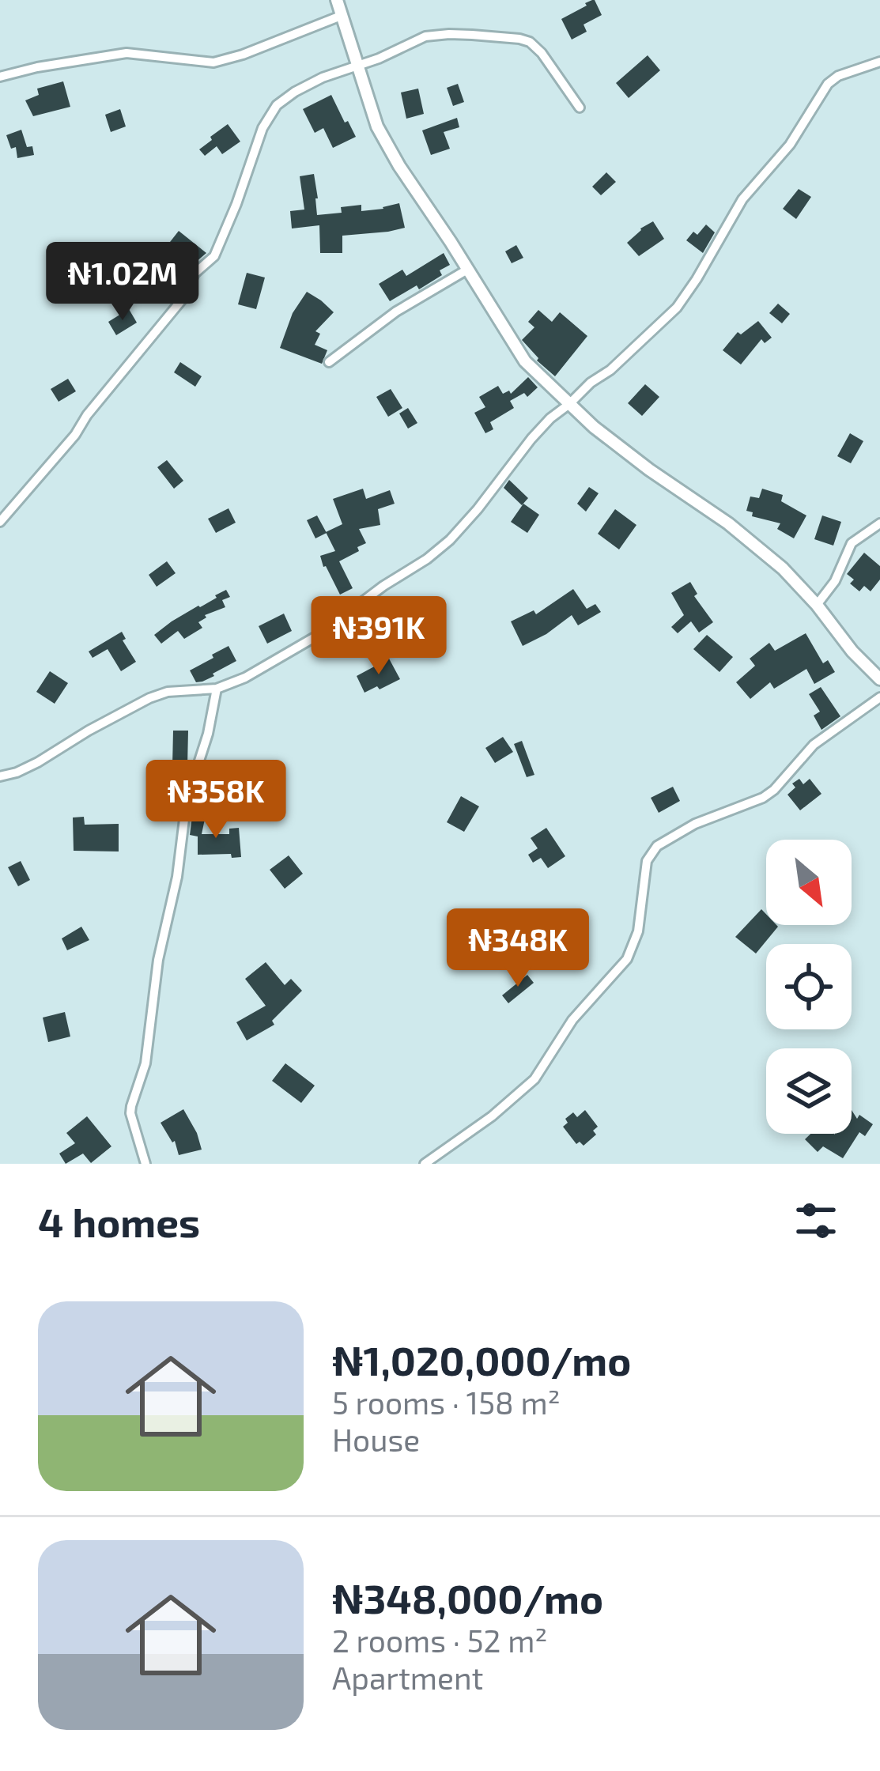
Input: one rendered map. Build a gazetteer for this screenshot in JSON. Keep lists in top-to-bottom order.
{
  "north": "bottom right",
  "page": {
    "price": [
      "₦1.02M",
      "₦391K",
      "₦358K",
      "₦348K"
    ],
    "heading": "4 homes",
    "list": [
      {
        "name": "₦1,020,000/mo",
        "note": "5 rooms · 158 m² · House"
      },
      {
        "name": "₦348,000/mo",
        "note": "2 rooms · 52 m² · Apartment"
      }
    ]
  }
}
